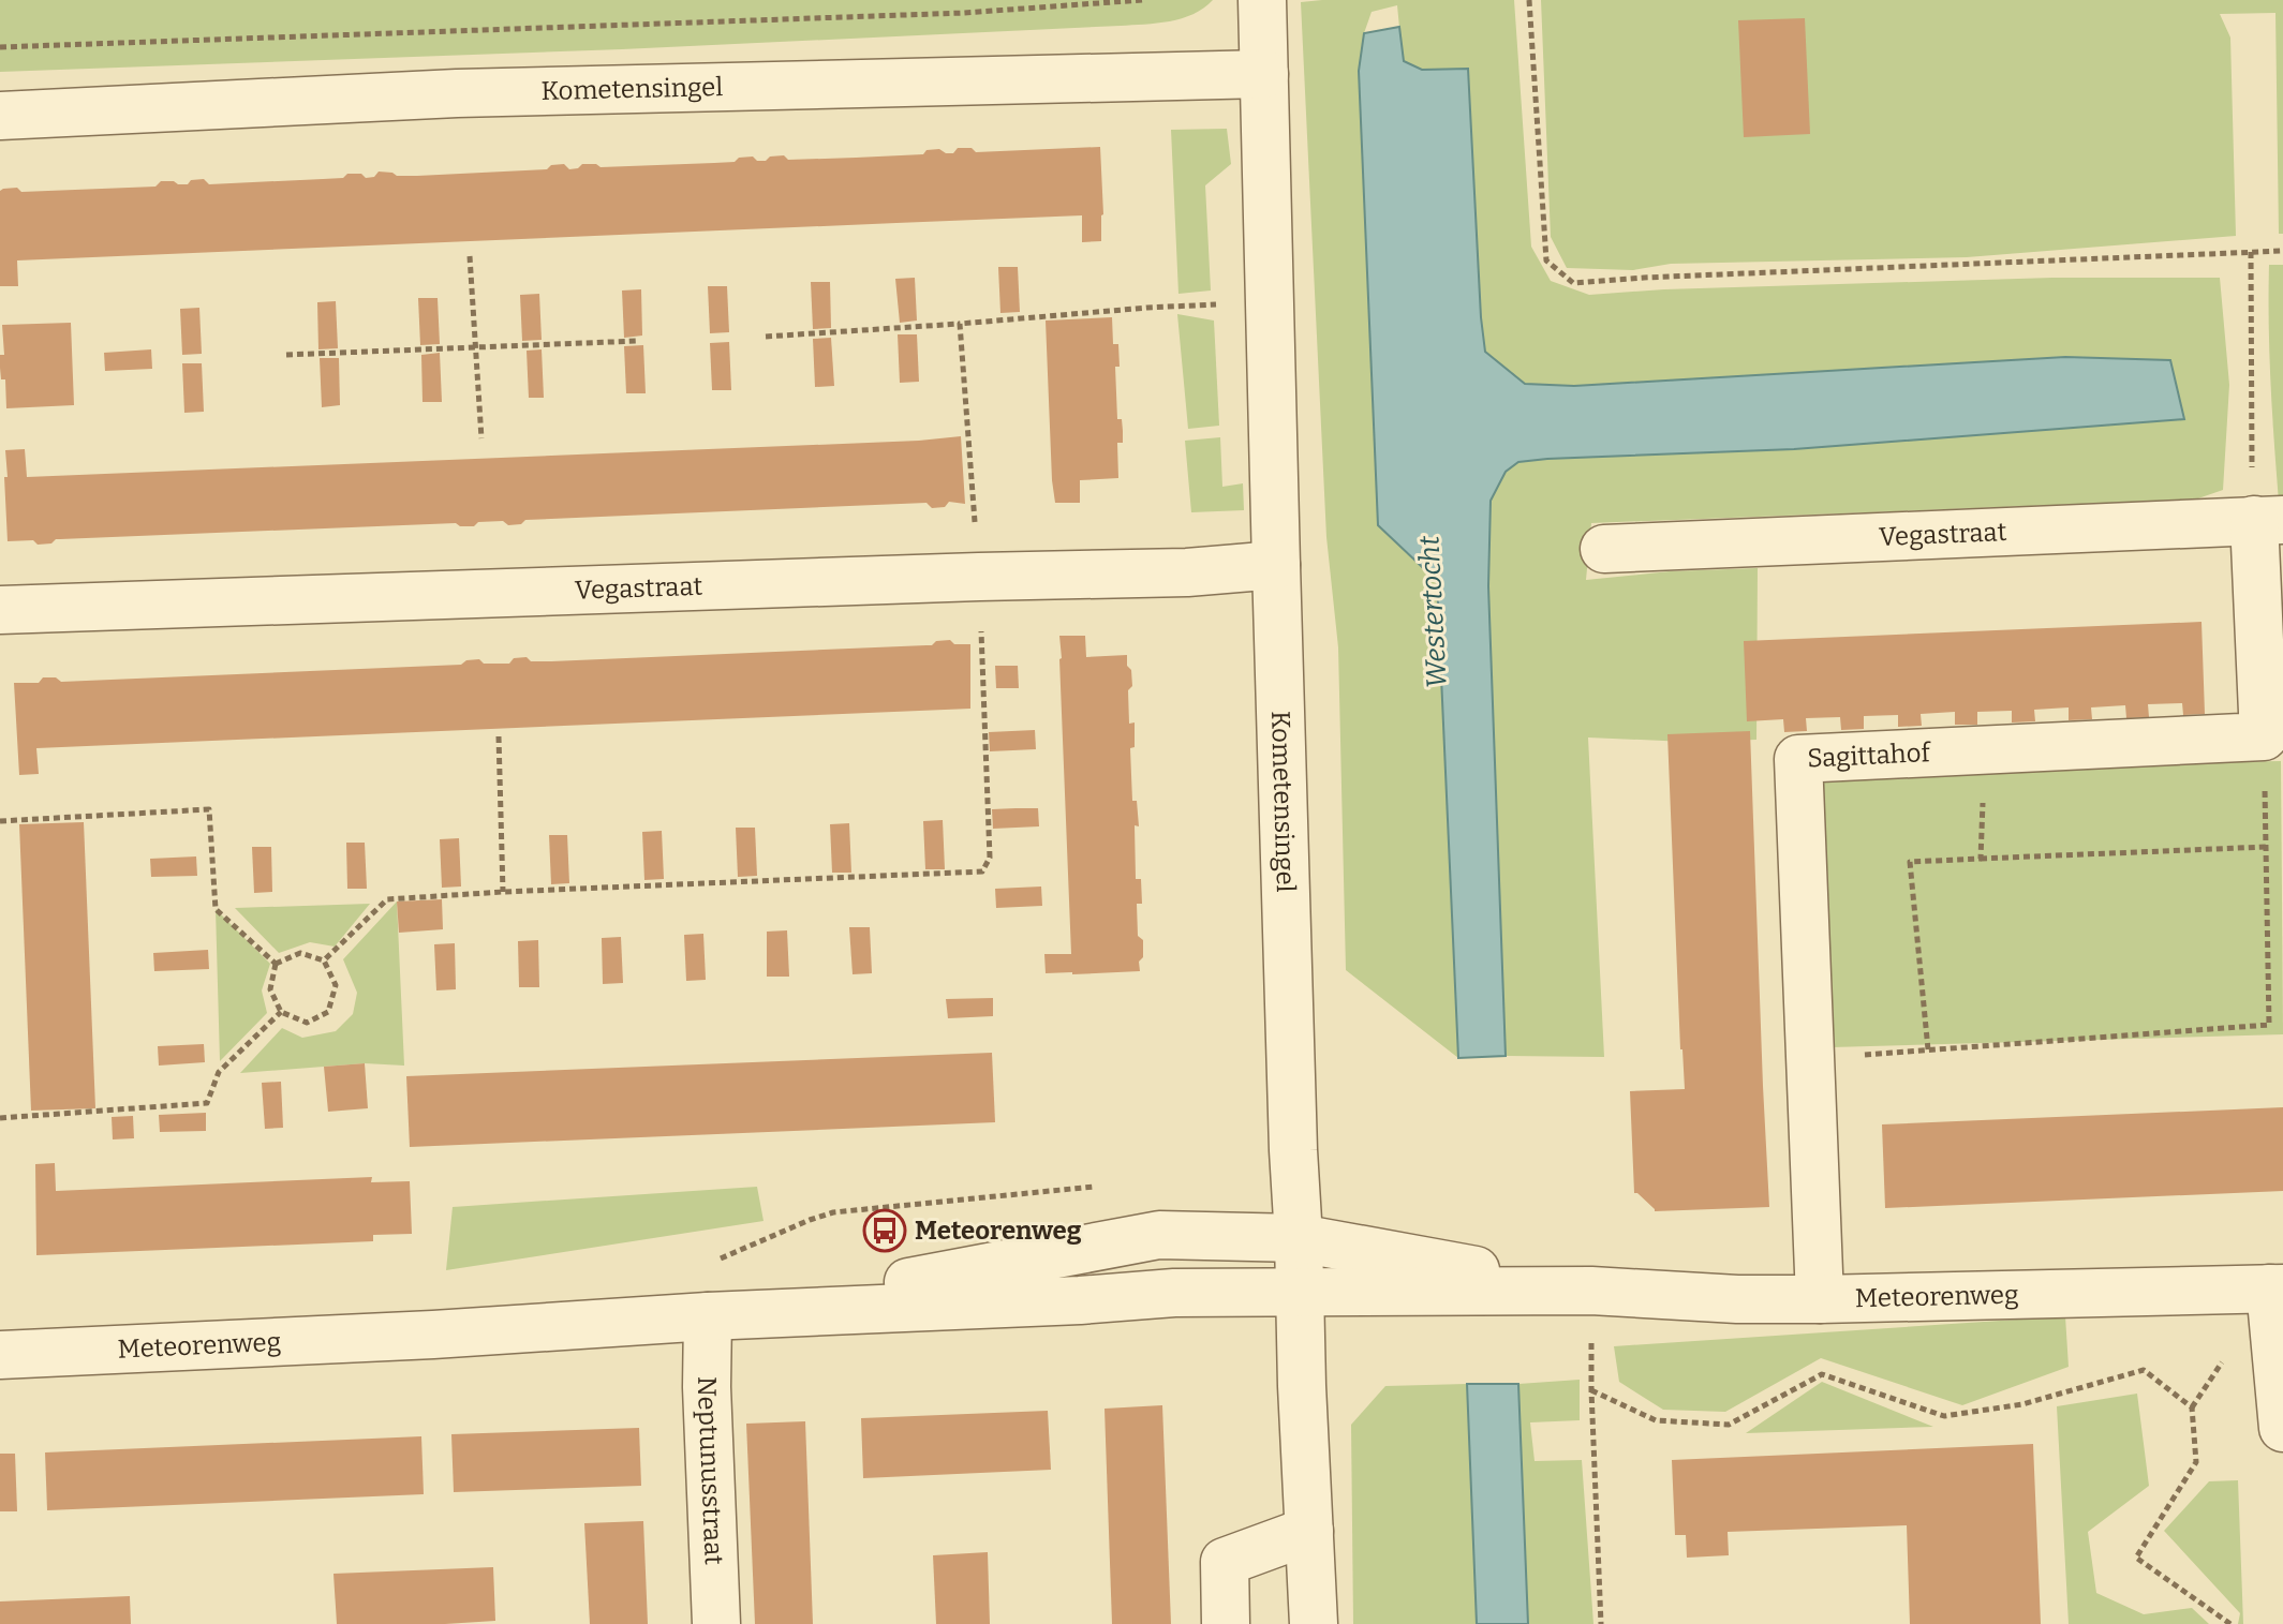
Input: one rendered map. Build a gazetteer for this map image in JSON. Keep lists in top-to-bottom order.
{
  "streets": {
    "street": [
      "Kometensingel",
      "Vegastraat",
      "Sagittahof",
      "Meteorenweg",
      "Neptunusstraat"
    ]
  },
  "crossings": [
    ["Kometensingel", "Vegastraat"],
    ["Kometensingel", "Meteorenweg"],
    ["Sagittahof", "Meteorenweg"],
    ["Meteorenweg", "Neptunusstraat"]
  ],
  "water": ["Westertocht"],
  "places": {
    "bus stop": ["Meteorenweg"]
  }
}
